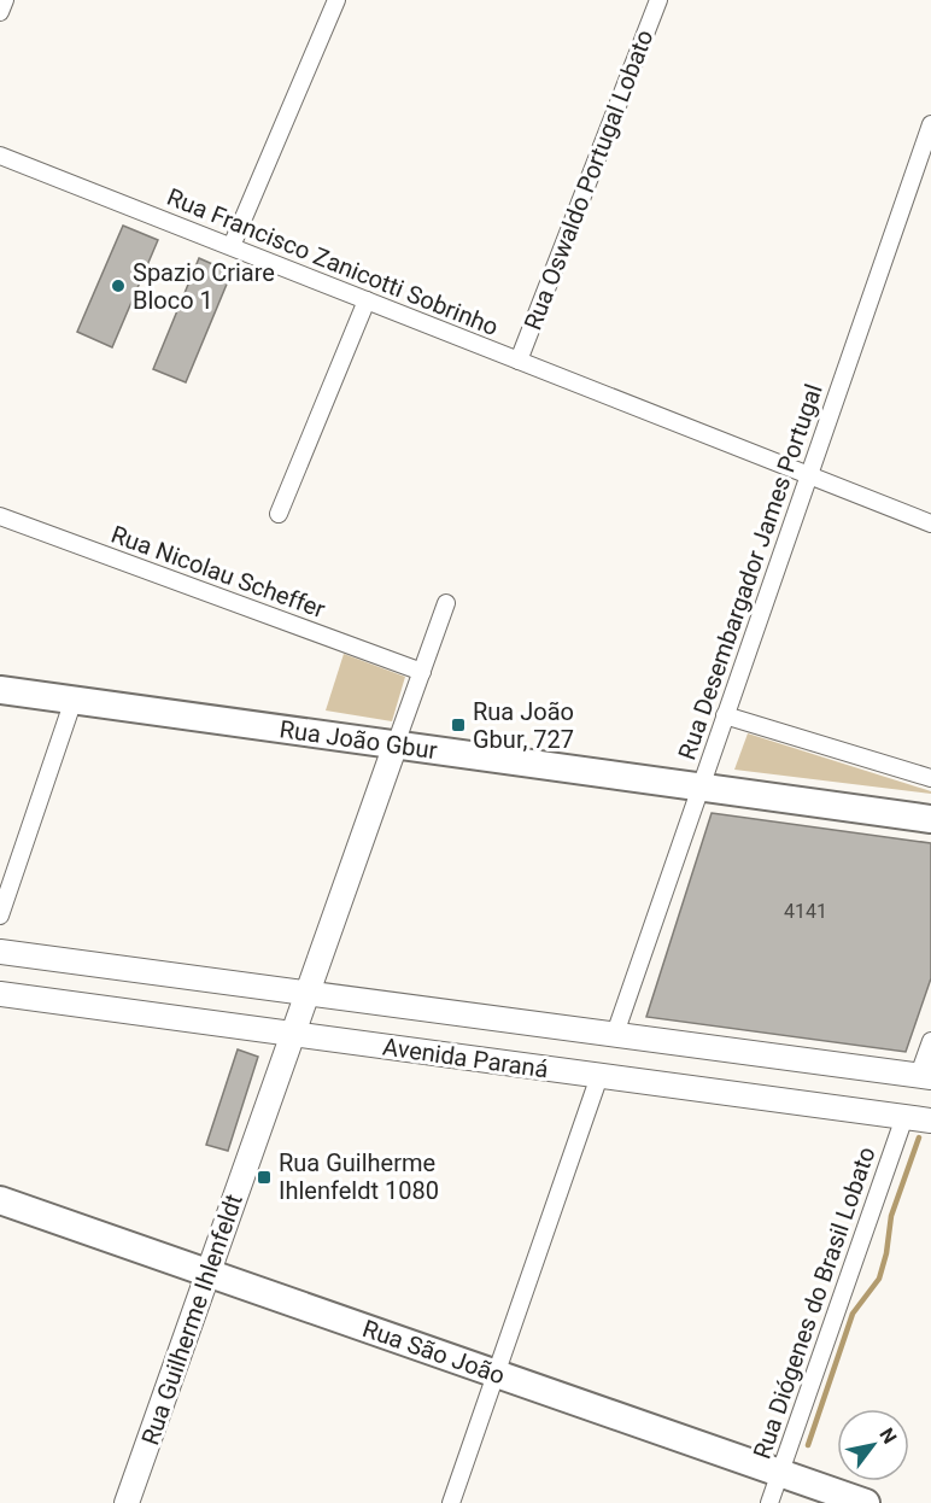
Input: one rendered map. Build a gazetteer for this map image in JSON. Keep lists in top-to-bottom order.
{
  "streets": {
    "main road": ["Rua João Gbur", "Rua São João"],
    "street": [
      "Rua Oswaldo Portugal Lobato",
      "Rua Francisco Zanicotti Sobrinho",
      "Rua Nicolau Scheffer",
      "Rua Desembargador James Portugal",
      "Avenida Paraná",
      "Rua Diógenes do Brasil Lobato",
      "Rua Guilherme Ihlenfeldt"
    ]
  },
  "crossings": [
    ["Rua Oswaldo Portugal Lobato", "Rua Francisco Zanicotti Sobrinho"],
    ["Rua Francisco Zanicotti Sobrinho", "Rua Desembargador James Portugal"],
    ["Rua Desembargador James Portugal", "Rua João Gbur"],
    ["Rua Desembargador James Portugal", "Avenida Paraná"],
    ["Avenida Paraná", "Rua Diógenes do Brasil Lobato"],
    ["Avenida Paraná", "Rua Guilherme Ihlenfeldt"],
    ["Rua Diógenes do Brasil Lobato", "Rua São João"],
    ["Rua Guilherme Ihlenfeldt", "Rua São João"]
  ],
  "places": {
    "other": ["Spazio Criare Bloco 1"],
    "transit": ["Rua João Gbur, 727", "Rua Guilherme Ihlenfeldt 1080"]
  },
  "house_numbers": ["4141"],
  "north": "top right"
}
